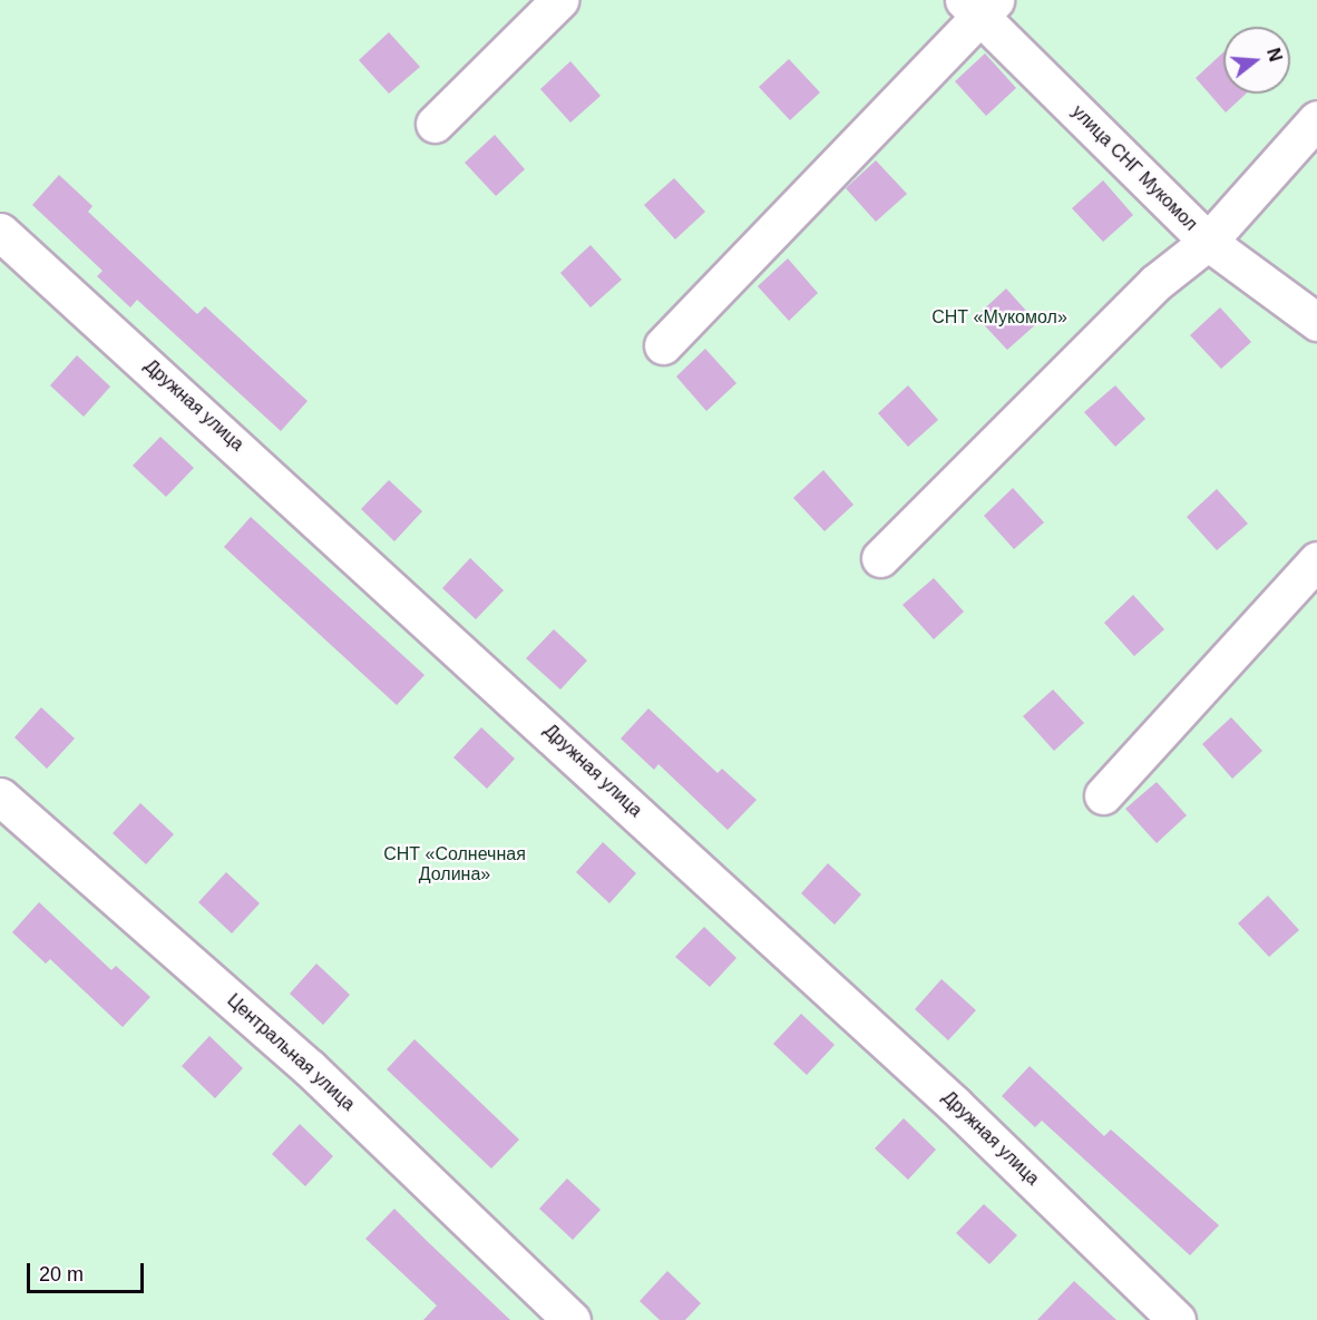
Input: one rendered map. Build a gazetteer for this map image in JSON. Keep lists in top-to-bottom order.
{
  "streets": {
    "street": ["улица СНГ Мукомол", "Дружная улица", "Центральная улица"]
  },
  "parks": ["СНТ «Мукомол»", "СНТ «Солнечная Долина»"],
  "scale_bar": "20 m",
  "north": "right"
}
